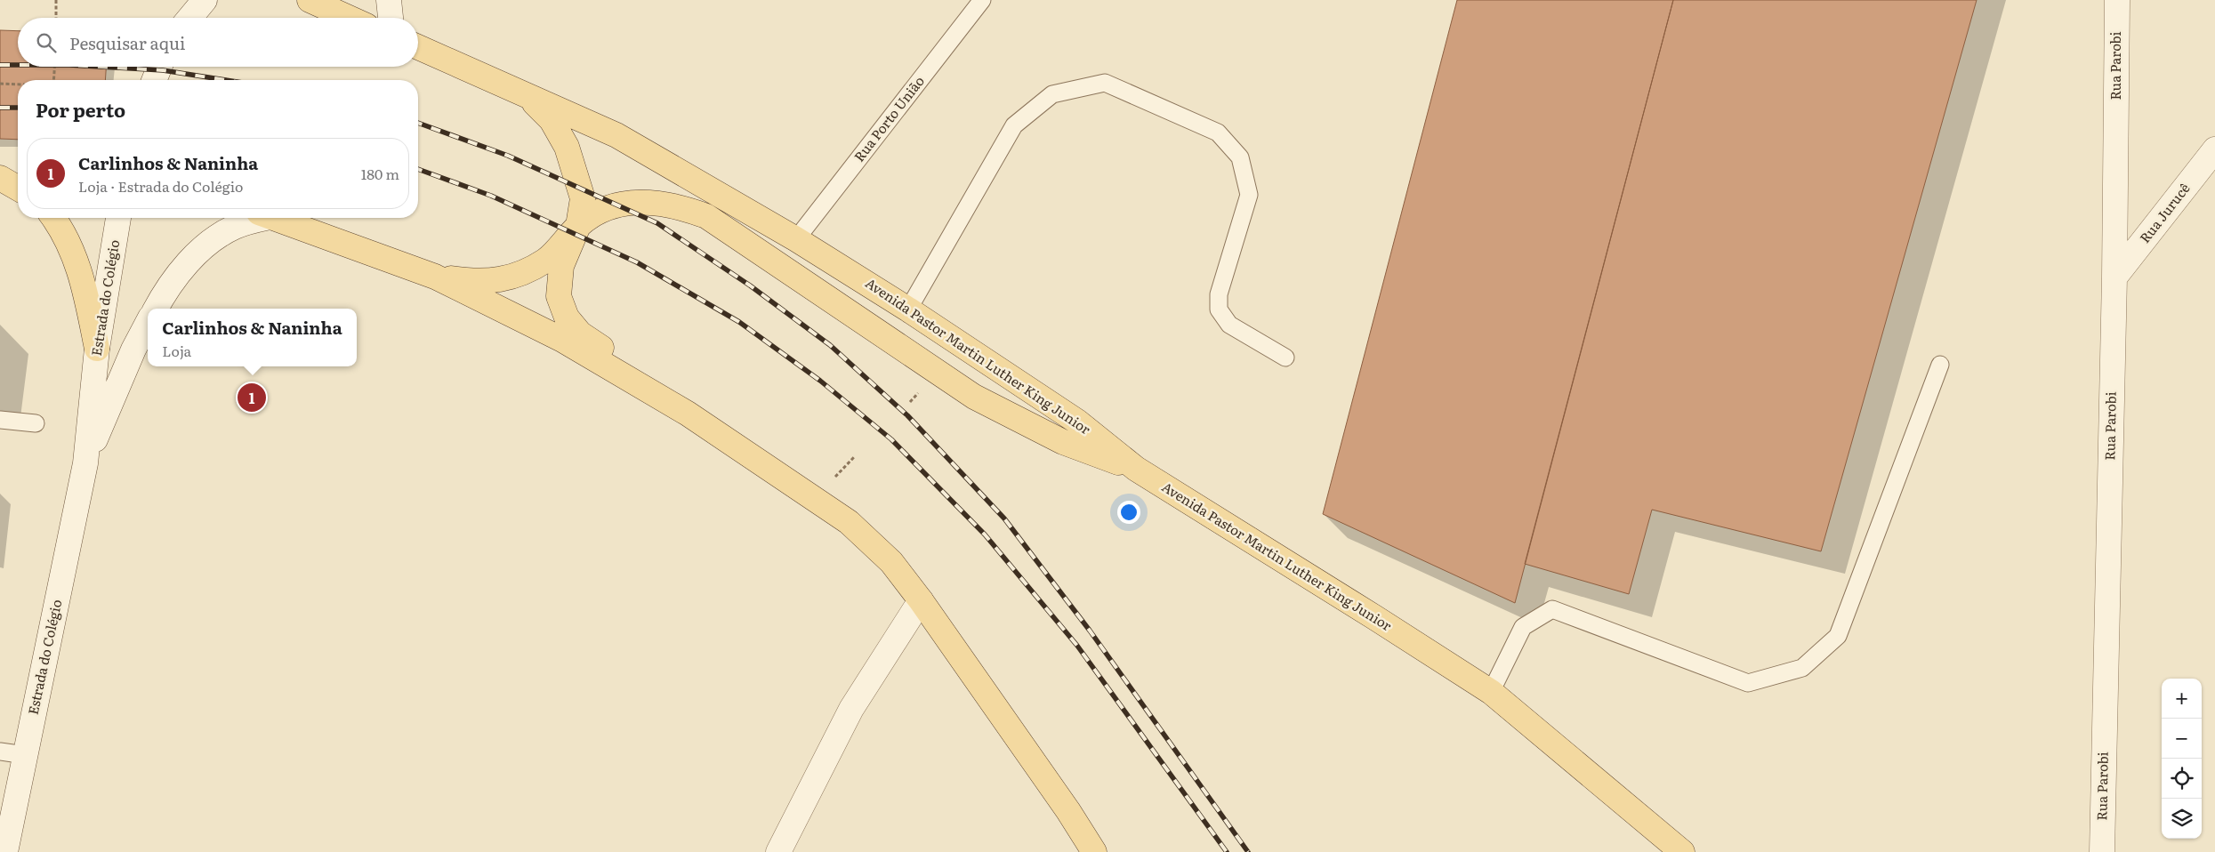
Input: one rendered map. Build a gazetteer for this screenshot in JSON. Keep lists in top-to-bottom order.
{
  "streets": {
    "main road": ["Avenida Pastor Martin Luther King Junior"],
    "street": ["Rua Parobi", "Rua Jurucê", "Estrada do Colégio"],
    "lane": ["Rua Porto União"]
  },
  "crossings": [
    ["Rua Parobi", "Rua Jurucê"],
    ["Rua Porto União", "Avenida Pastor Martin Luther King Junior"]
  ],
  "page": {
    "search": "Pesquisar aqui",
    "heading": "Por perto",
    "list": [
      {
        "mark": "1",
        "name": "Carlinhos & Naninha",
        "note": "Loja · Estrada do Colégio",
        "value": "180 m"
      }
    ],
    "popup": ["Carlinhos & Naninha", "Loja"],
    "pins": "1",
    "map_buttons": ["+", "−"]
  }
}
